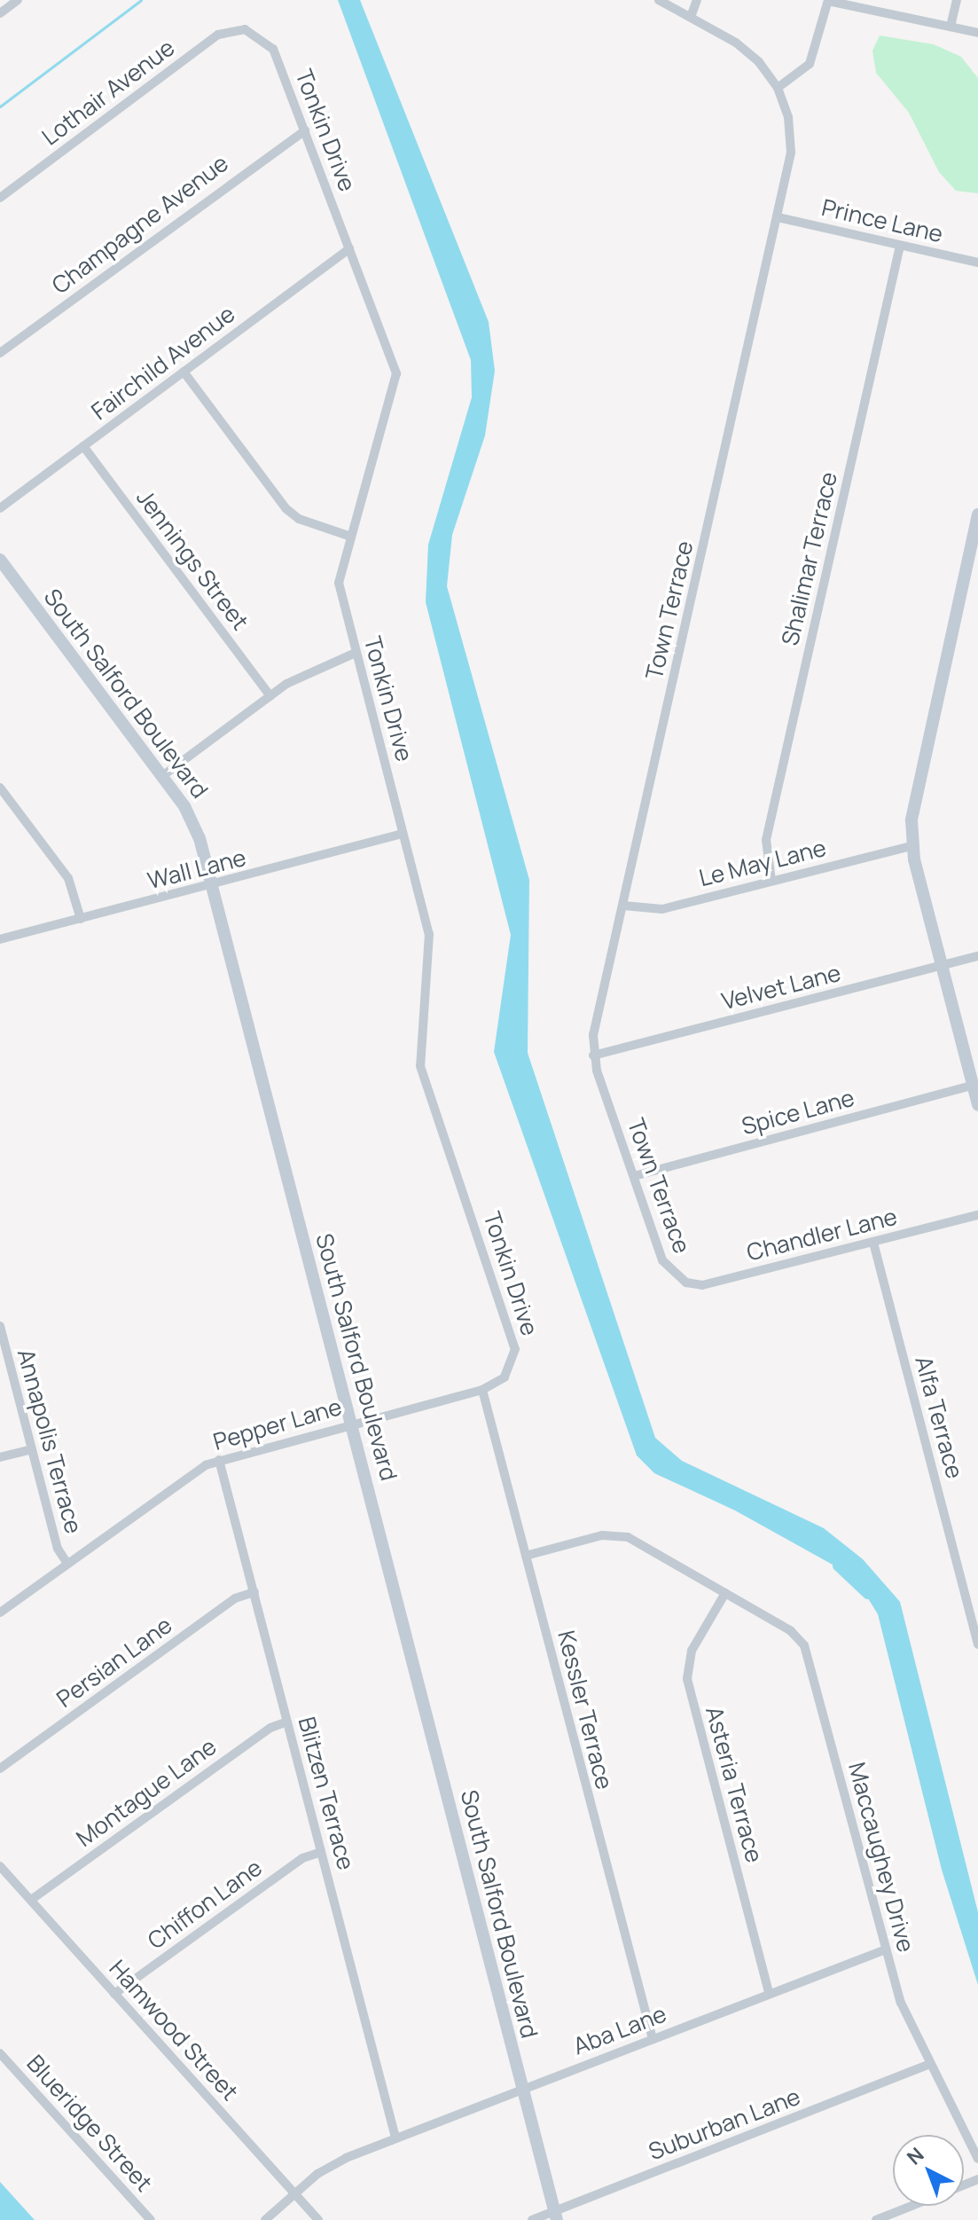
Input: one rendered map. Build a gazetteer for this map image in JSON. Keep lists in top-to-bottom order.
{
  "streets": {
    "street": [
      "Lothair Avenue",
      "Tonkin Drive",
      "Prince Lane",
      "Champagne Avenue",
      "Fairchild Avenue",
      "Shalimar Terrace",
      "Jennings Street",
      "Town Terrace",
      "South Salford Boulevard",
      "Le May Lane",
      "Wall Lane",
      "Velvet Lane",
      "Spice Lane",
      "Chandler Lane",
      "Alfa Terrace",
      "Pepper Lane",
      "Annapolis Terrace",
      "Persian Lane",
      "Kessler Terrace",
      "Asteria Terrace",
      "Montague Lane",
      "Blitzen Terrace",
      "Maccaughey Drive",
      "Chiffon Lane",
      "Hamwood Street",
      "Aba Lane",
      "Blueridge Street",
      "Suburban Lane"
    ]
  },
  "crossings": [
    ["Lothair Avenue", "Tonkin Drive"],
    ["Tonkin Drive", "Champagne Avenue"],
    ["Tonkin Drive", "Fairchild Avenue"],
    ["Tonkin Drive", "Wall Lane"],
    ["Tonkin Drive", "Pepper Lane"],
    ["Tonkin Drive", "Kessler Terrace"],
    ["Prince Lane", "Shalimar Terrace"],
    ["Prince Lane", "Town Terrace"],
    ["Fairchild Avenue", "Jennings Street"],
    ["Shalimar Terrace", "Le May Lane"],
    ["Town Terrace", "Le May Lane"],
    ["Town Terrace", "Velvet Lane"],
    ["Town Terrace", "Spice Lane"],
    ["Town Terrace", "Chandler Lane"],
    ["South Salford Boulevard", "Wall Lane"],
    ["South Salford Boulevard", "Pepper Lane"],
    ["South Salford Boulevard", "Aba Lane"],
    ["South Salford Boulevard", "Suburban Lane"],
    ["Chandler Lane", "Alfa Terrace"],
    ["Pepper Lane", "Annapolis Terrace"],
    ["Pepper Lane", "Kessler Terrace"],
    ["Pepper Lane", "Blitzen Terrace"],
    ["Persian Lane", "Blitzen Terrace"],
    ["Kessler Terrace", "Maccaughey Drive"],
    ["Kessler Terrace", "Aba Lane"],
    ["Asteria Terrace", "Maccaughey Drive"],
    ["Asteria Terrace", "Aba Lane"],
    ["Montague Lane", "Blitzen Terrace"],
    ["Montague Lane", "Hamwood Street"],
    ["Blitzen Terrace", "Chiffon Lane"],
    ["Blitzen Terrace", "Aba Lane"],
    ["Maccaughey Drive", "Aba Lane"],
    ["Maccaughey Drive", "Suburban Lane"],
    ["Chiffon Lane", "Hamwood Street"],
    ["Hamwood Street", "Aba Lane"]
  ],
  "north": "top left"
}
